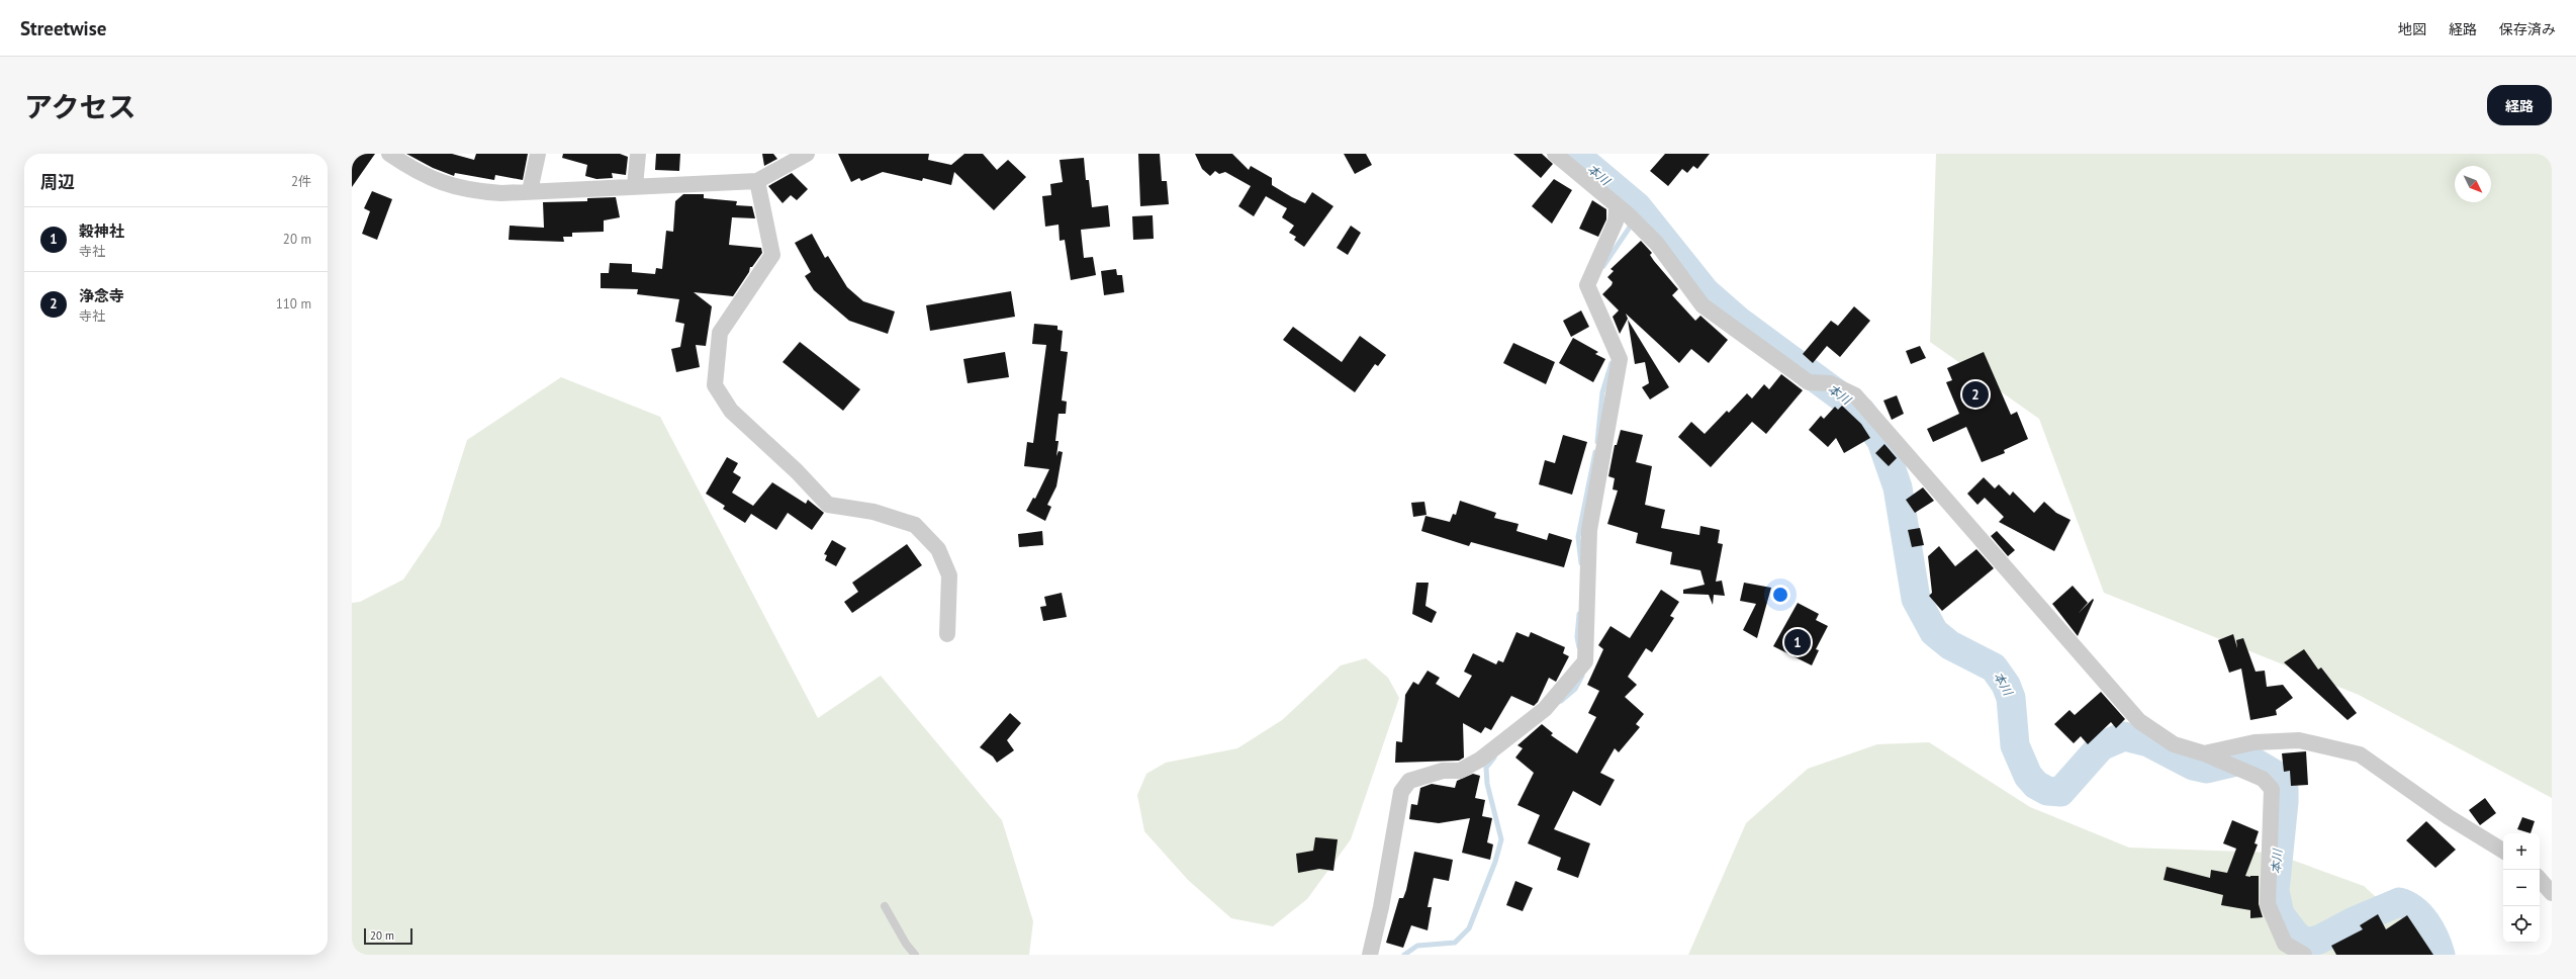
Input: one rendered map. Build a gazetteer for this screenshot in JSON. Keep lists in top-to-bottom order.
{
  "water": ["本川"],
  "scale_bar": "20 m",
  "north": "bottom right",
  "page": {
    "header": "Streetwise",
    "nav": ["地図", "経路", "保存済み"],
    "title": "アクセス",
    "buttons": "経路",
    "heading": ["周辺", "2件"],
    "list": [
      {
        "mark": "1",
        "name": "穀神社",
        "note": "寺社",
        "value": "20 m"
      },
      {
        "mark": "2",
        "name": "浄念寺",
        "note": "寺社",
        "value": "110 m"
      }
    ],
    "pins": ["2", "1"],
    "map_buttons": ["+", "−"],
    "scale": "20 m"
  }
}
